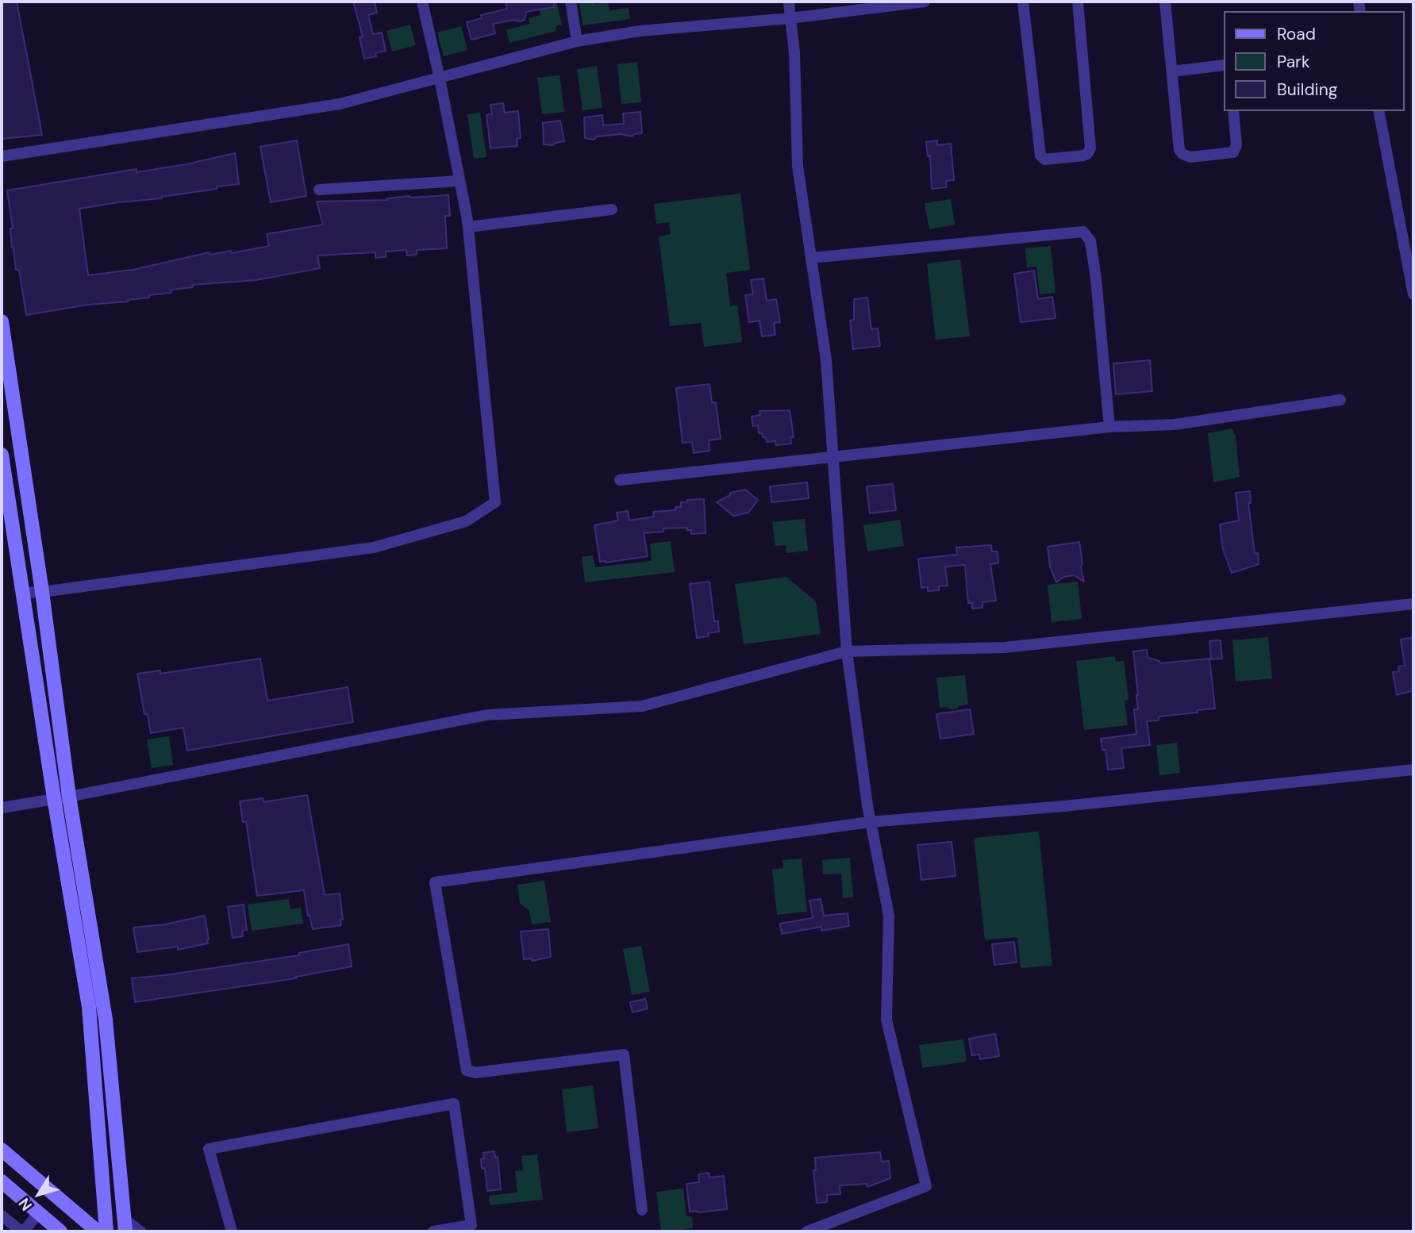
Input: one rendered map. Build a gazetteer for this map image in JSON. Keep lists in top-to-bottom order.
{
  "legend": ["Road", "Park", "Building"],
  "north": "bottom left"
}
